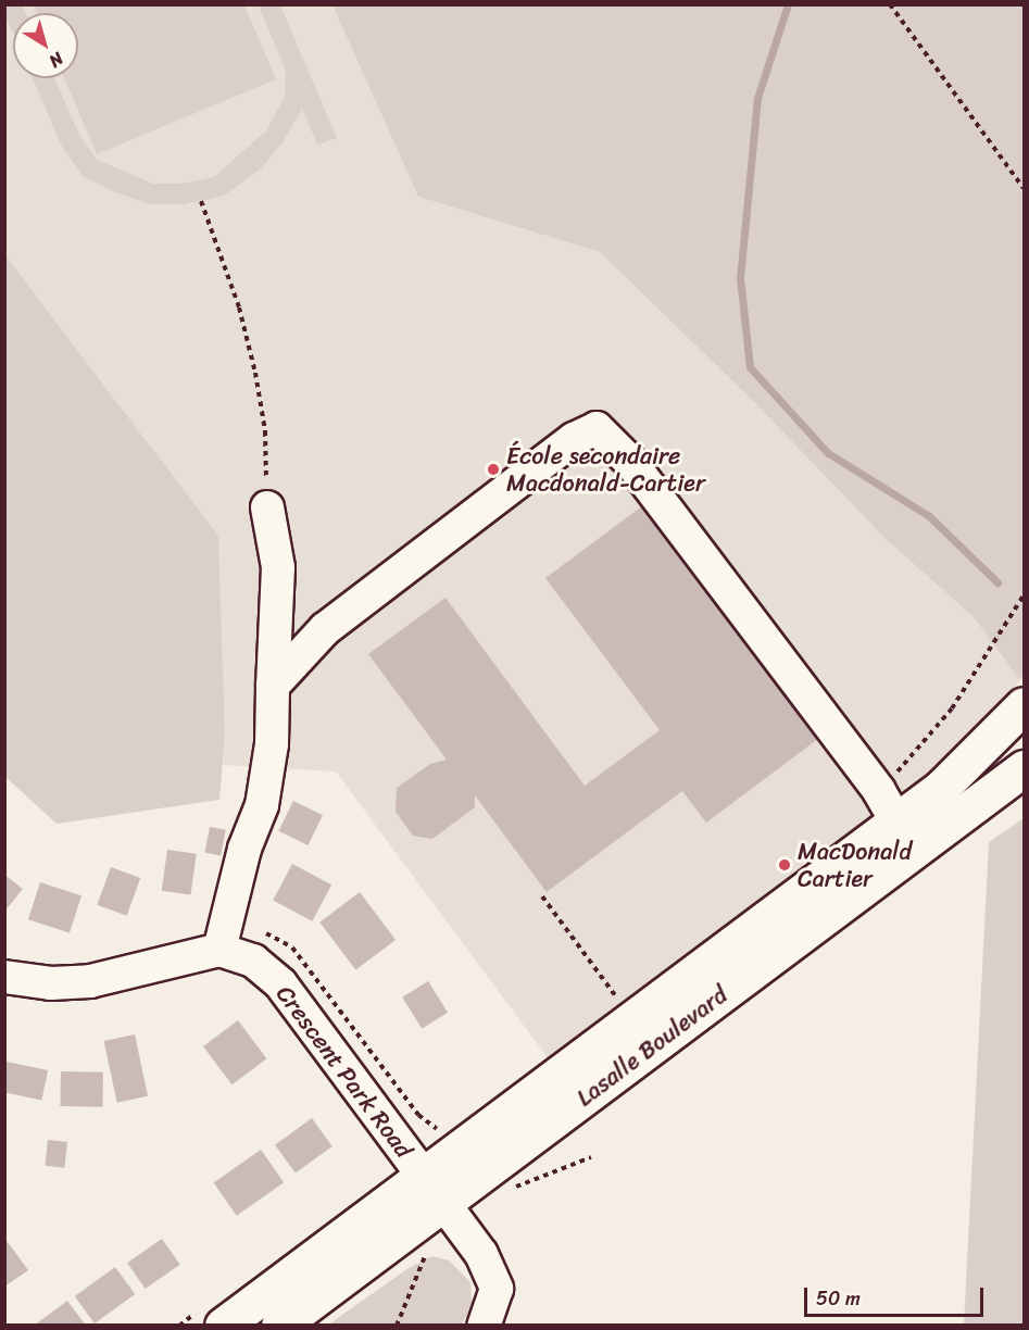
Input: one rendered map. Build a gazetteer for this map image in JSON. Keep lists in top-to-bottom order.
{
  "streets": {
    "main road": ["Lasalle Boulevard"],
    "street": ["Crescent Park Road"]
  },
  "crossings": [
    ["Lasalle Boulevard", "Crescent Park Road"]
  ],
  "places": ["École secondaire Macdonald-Cartier", "MacDonald Cartier"],
  "scale_bar": "50 m",
  "north": "bottom right"
}
